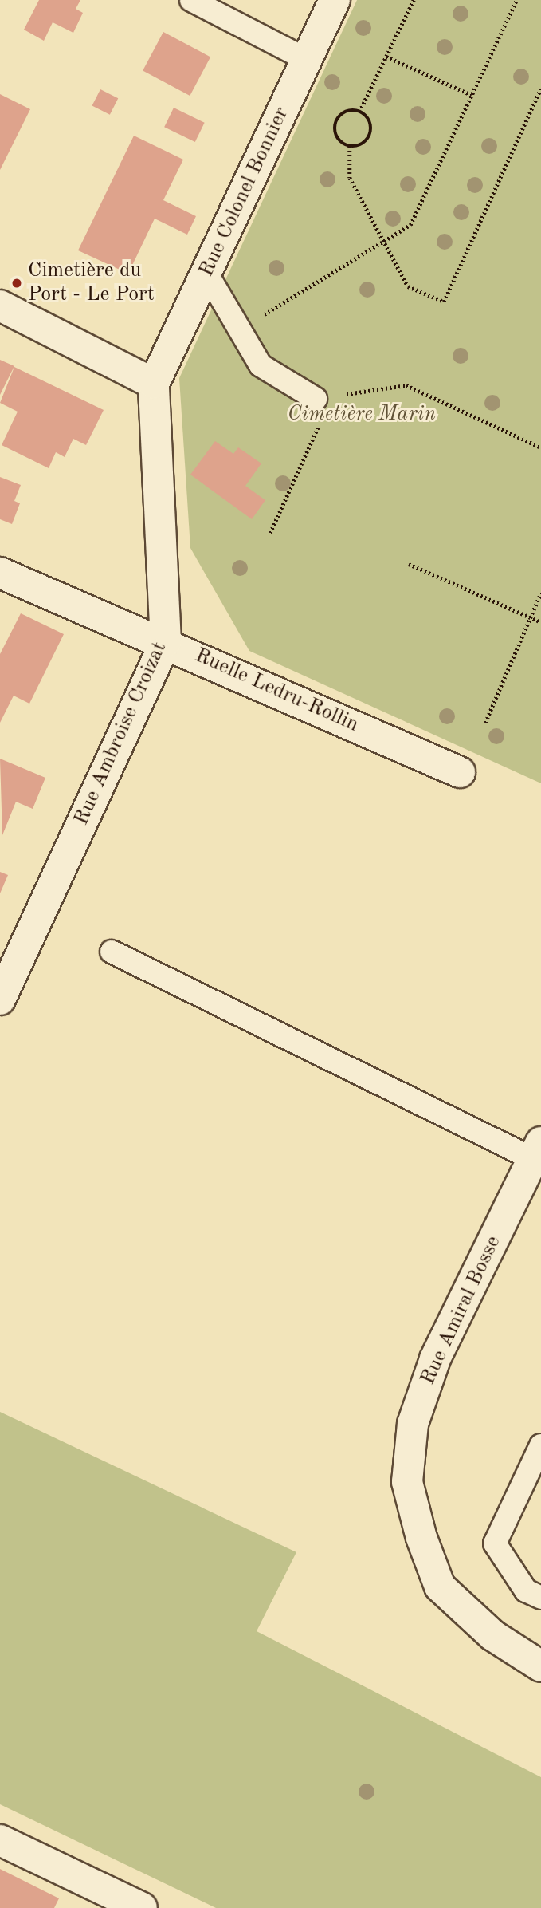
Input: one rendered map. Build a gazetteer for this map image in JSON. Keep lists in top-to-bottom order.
{
  "streets": {
    "street": [
      "Rue Colonel Bonnier",
      "Ruelle Ledru-Rollin",
      "Rue Ambroise Croizat",
      "Rue Amiral Bosse"
    ]
  },
  "crossings": [
    ["Rue Colonel Bonnier", "Rue Ambroise Croizat"],
    ["Ruelle Ledru-Rollin", "Rue Ambroise Croizat"]
  ],
  "parks": ["Cimetière Marin"],
  "places": ["Cimetière du Port - Le Port"]
}
